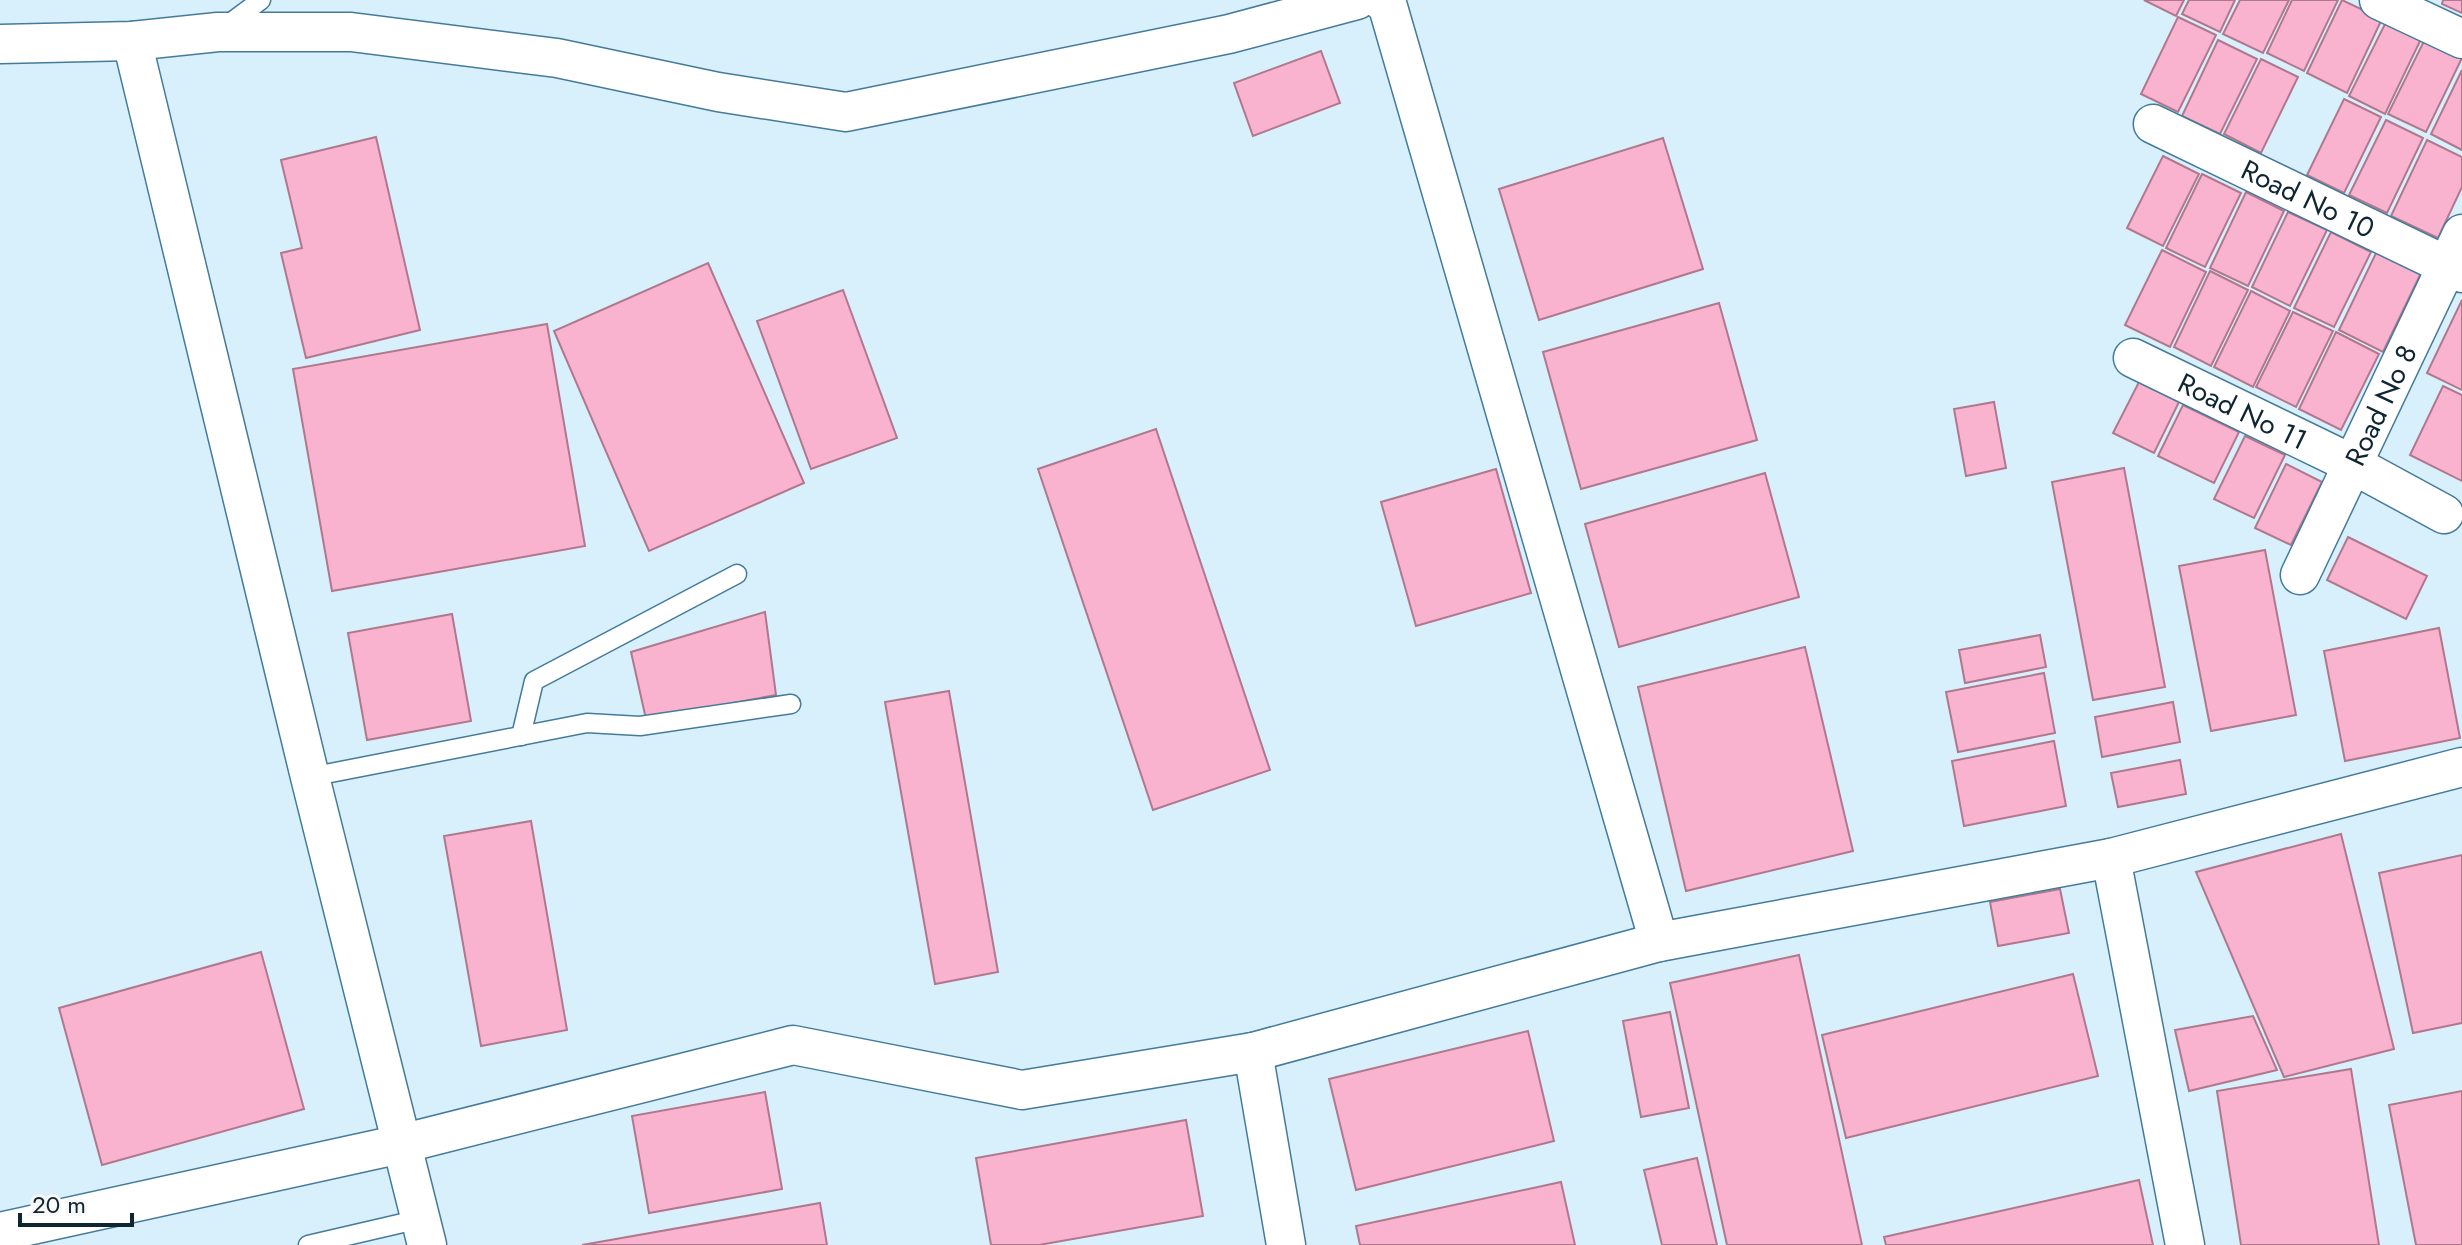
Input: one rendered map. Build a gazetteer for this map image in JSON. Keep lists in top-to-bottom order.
{
  "streets": {
    "street": ["Road No 10", "Road No 8", "Road No 11"]
  },
  "crossings": [
    ["Road No 10", "Road No 8"],
    ["Road No 8", "Road No 11"]
  ],
  "scale_bar": "20 m"
}
